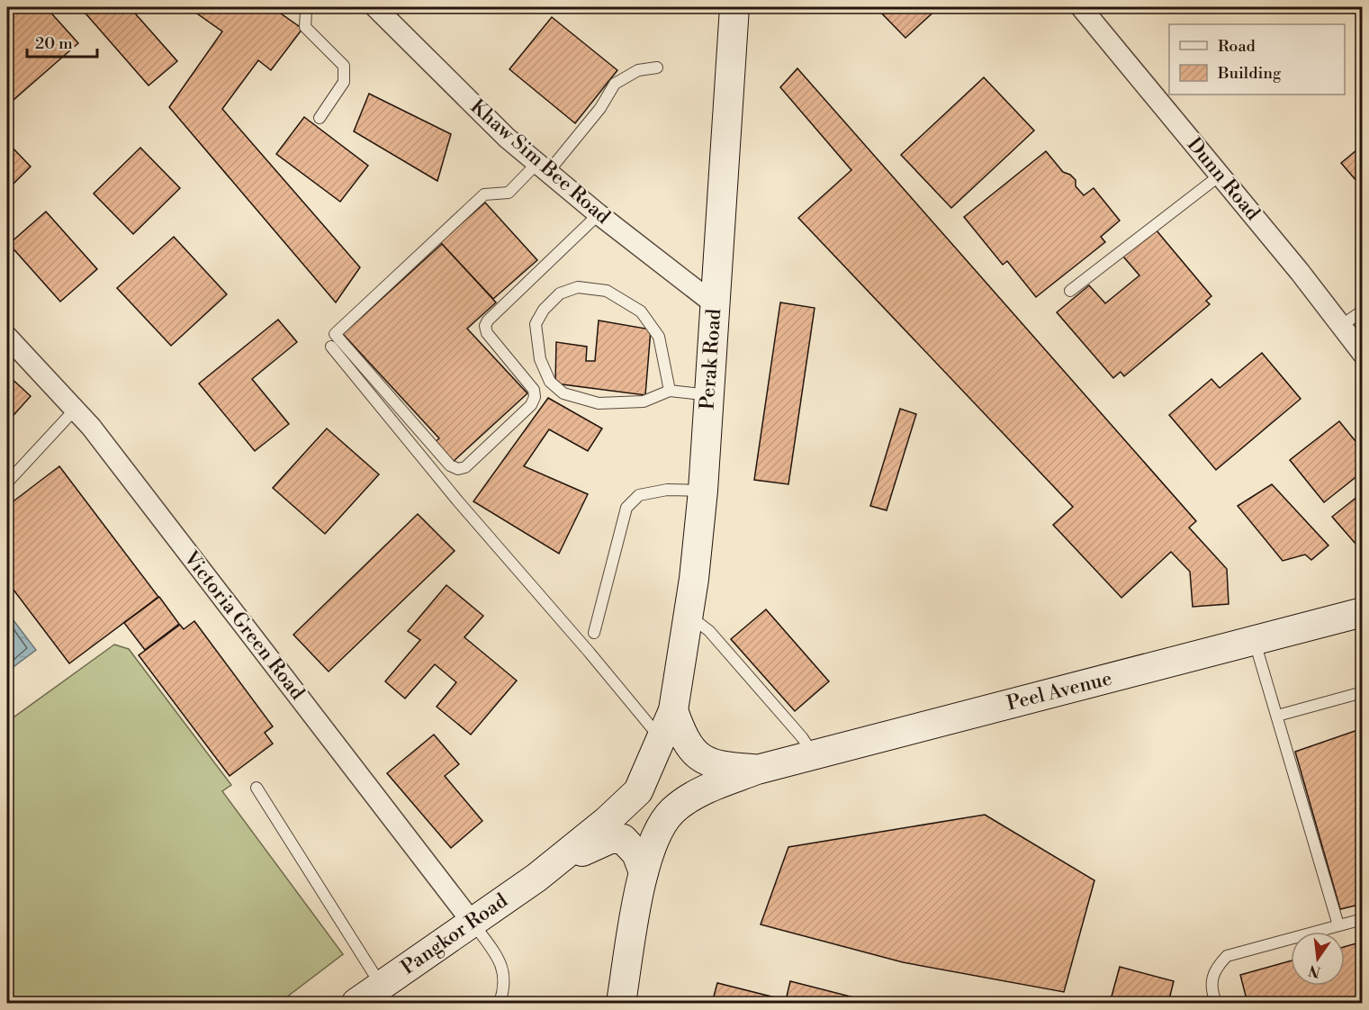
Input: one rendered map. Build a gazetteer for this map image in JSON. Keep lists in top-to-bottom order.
{
  "streets": {
    "main road": ["Perak Road", "Peel Avenue", "Pangkor Road"],
    "street": ["Khaw Sim Bee Road", "Dunn Road", "Victoria Green Road"]
  },
  "crossings": [
    ["Khaw Sim Bee Road", "Perak Road"],
    ["Perak Road", "Peel Avenue"],
    ["Perak Road", "Pangkor Road"],
    ["Victoria Green Road", "Pangkor Road"],
    ["Peel Avenue", "Pangkor Road"]
  ],
  "legend": ["Road", "Building"],
  "scale_bar": "20 m",
  "north": "bottom"
}
